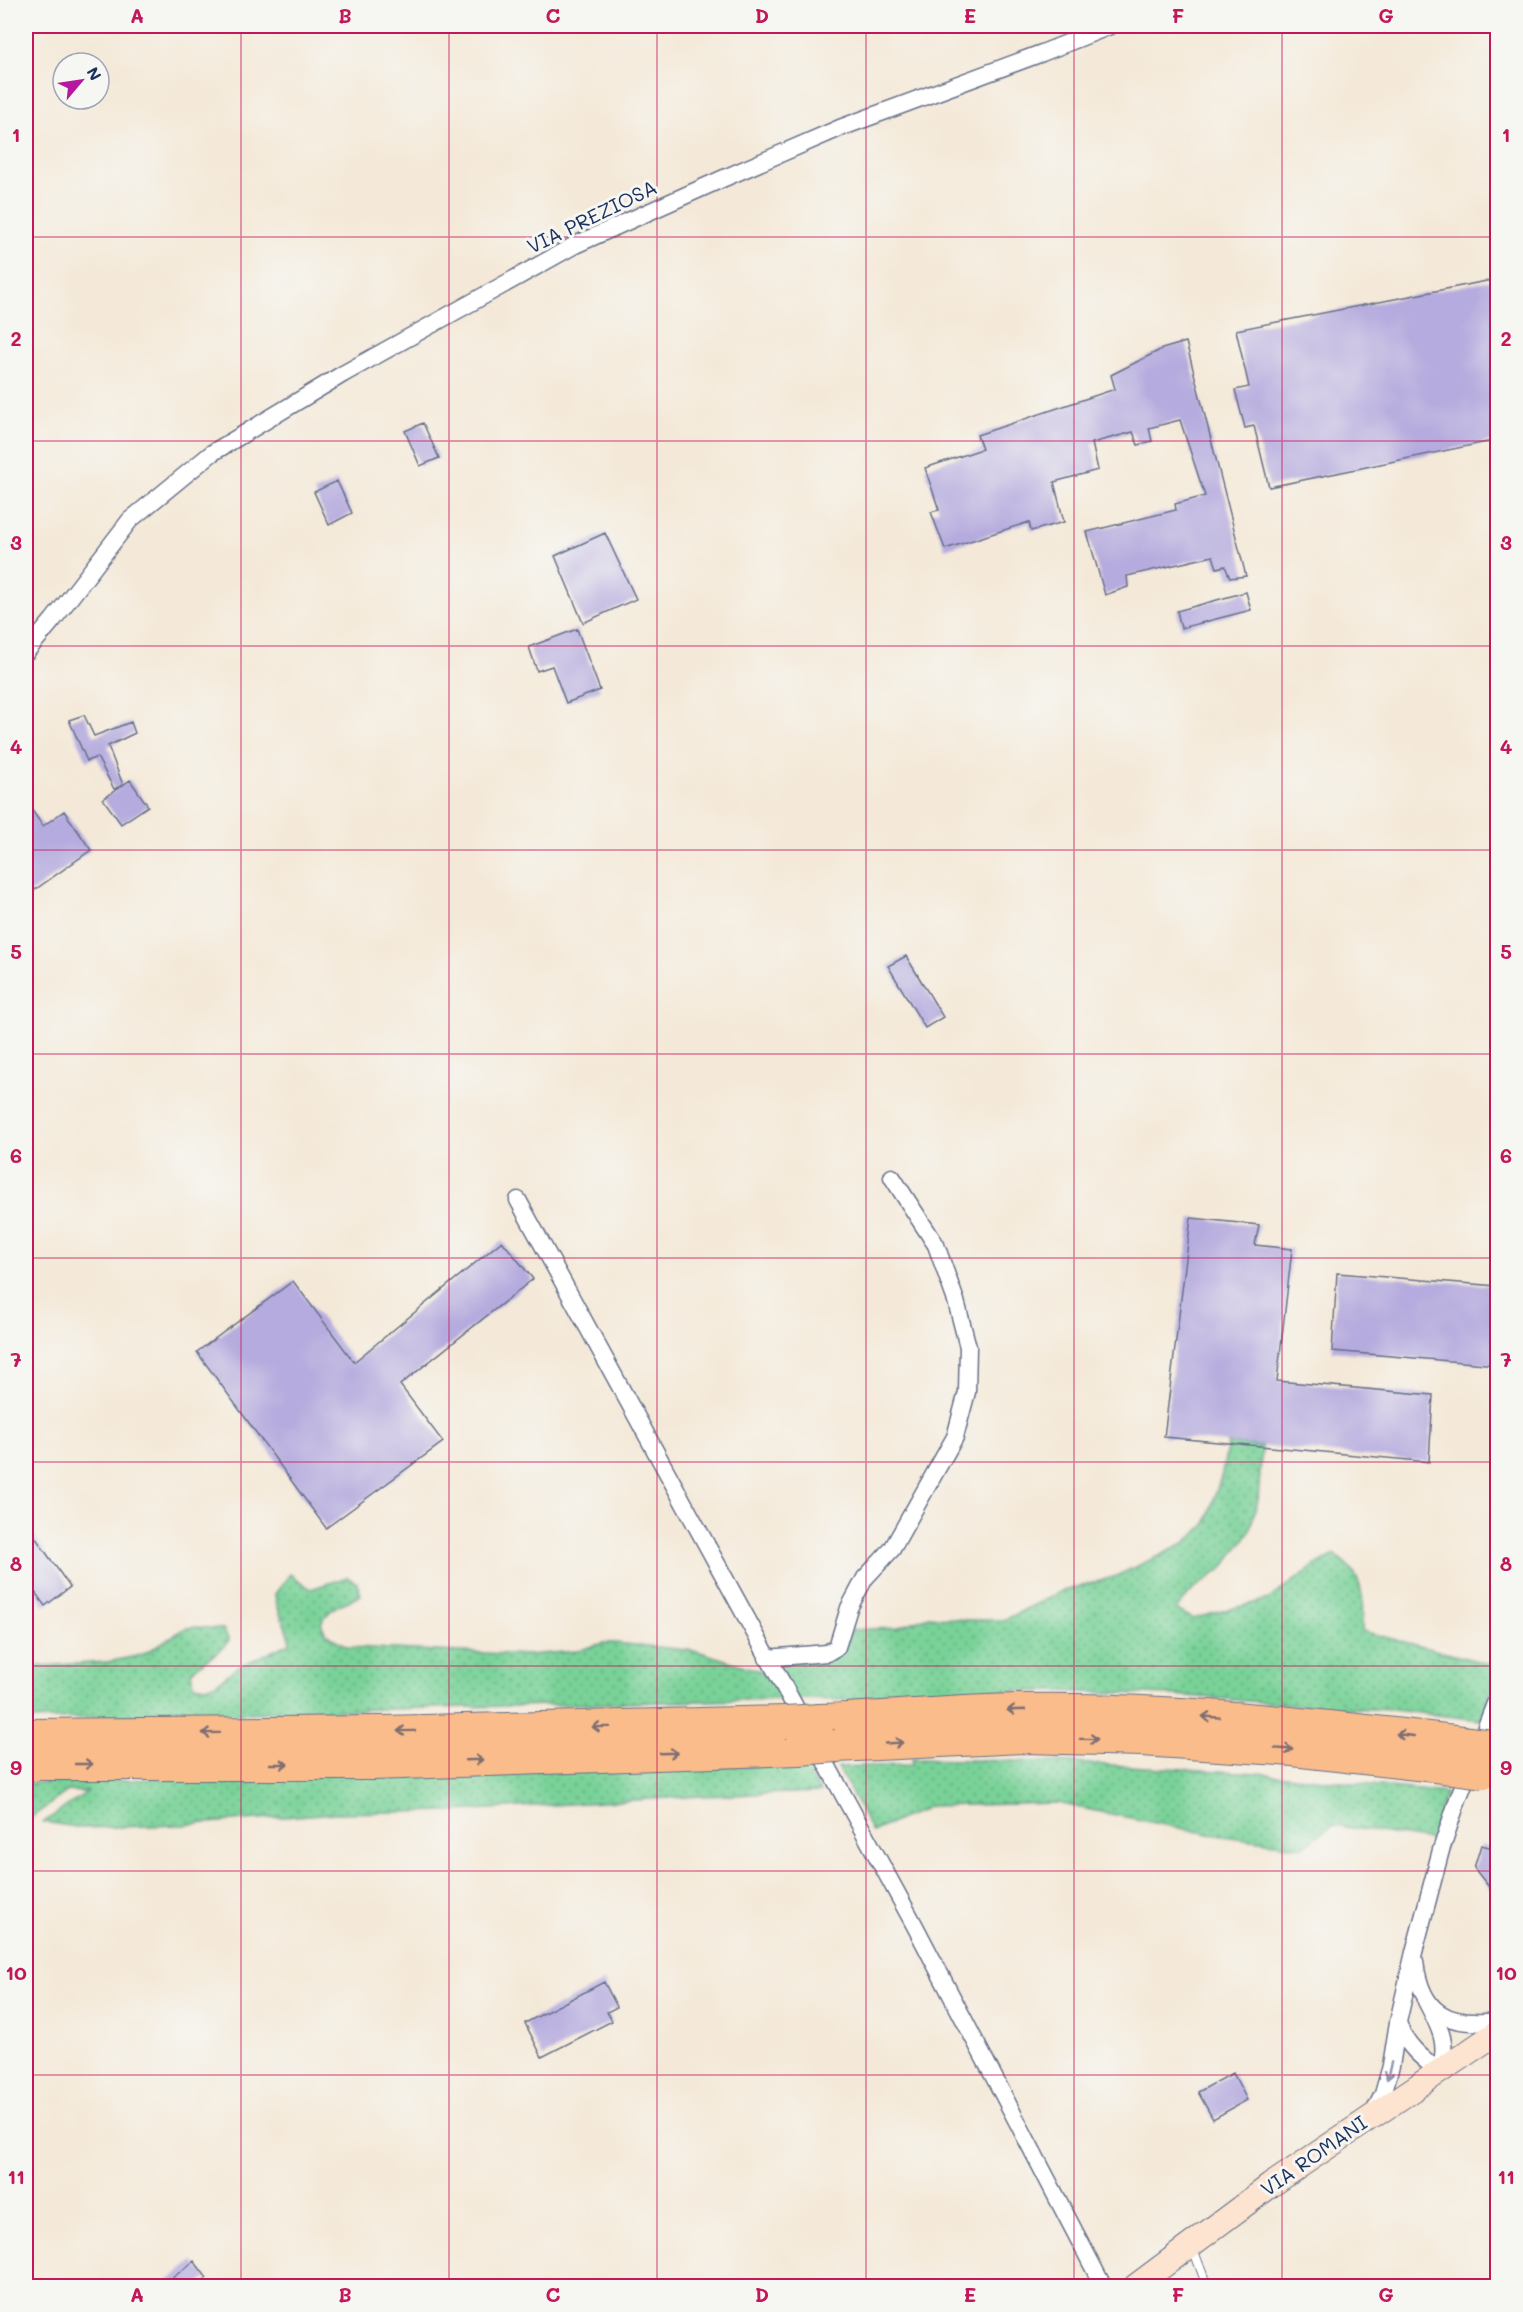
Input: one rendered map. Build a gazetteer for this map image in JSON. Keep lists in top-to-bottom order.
{
  "streets": {
    "street": ["VIA PREZIOSA", "VIA ROMANI"]
  },
  "north": "top right",
  "grid": {
    "columns": [
      "A",
      "B",
      "C",
      "D",
      "E",
      "F",
      "G"
    ],
    "rows": [
      "1",
      "2",
      "3",
      "4",
      "5",
      "6",
      "7",
      "8",
      "9",
      "10",
      "11"
    ]
  }
}
